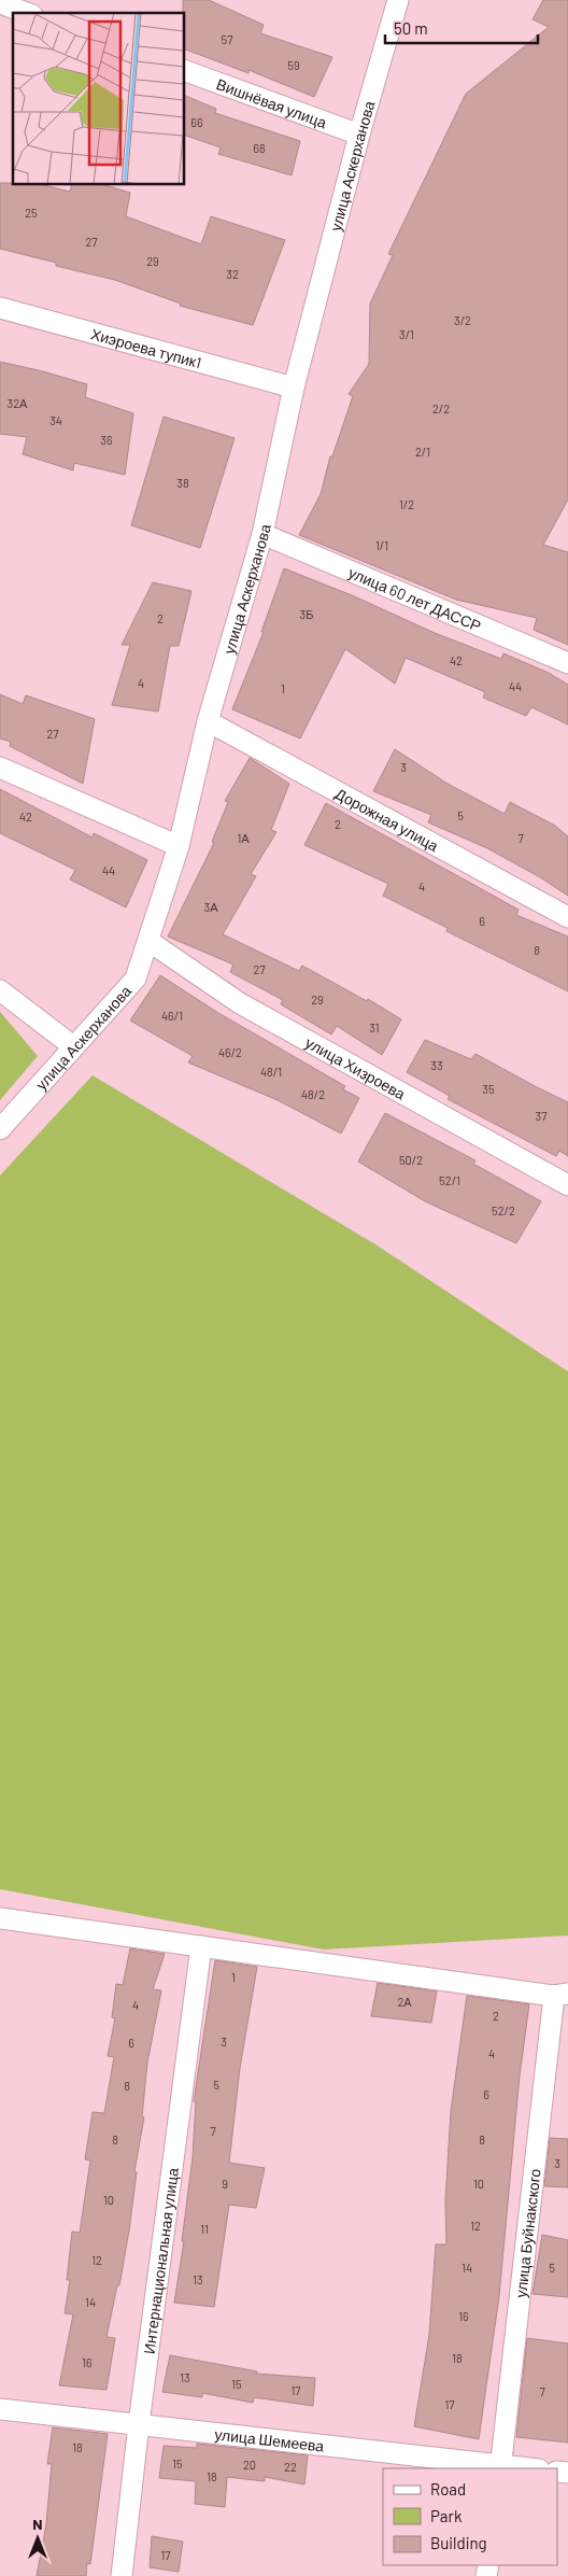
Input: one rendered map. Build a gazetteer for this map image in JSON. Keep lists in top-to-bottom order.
{
  "streets": {
    "street": [
      "Вишнёвая улица",
      "улица Аскерханова",
      "Хиэроева тупик1",
      "улица 60 лет ДАССР",
      "Дорожная улица",
      "улица Хизроева",
      "улица Буйнакского",
      "Интернациональная улица",
      "улица Шемеева"
    ]
  },
  "crossings": [
    ["Вишнёвая улица", "улица Аскерханова"],
    ["улица Аскерханова", "Хиэроева тупик1"],
    ["улица Аскерханова", "улица 60 лет ДАССР"],
    ["улица Аскерханова", "Дорожная улица"],
    ["улица Аскерханова", "улица Хизроева"],
    ["улица Буйнакского", "улица Шемеева"],
    ["Интернациональная улица", "улица Шемеева"]
  ],
  "house_numbers": [
    "57",
    "59",
    "66",
    "68",
    "25",
    "27",
    "29",
    "32",
    "3/2",
    "3/1",
    "32А",
    "2/2",
    "34",
    "36",
    "2/1",
    "38",
    "1/2",
    "1/1",
    "3Б",
    "2",
    "42",
    "4",
    "44",
    "1",
    "27",
    "3",
    "5",
    "42",
    "2",
    "1А",
    "7",
    "44",
    "4",
    "3А",
    "6",
    "8",
    "27",
    "29",
    "46/1",
    "31",
    "46/2",
    "33",
    "48/1",
    "35",
    "48/2",
    "37",
    "50/2",
    "52/1",
    "52/2",
    "1",
    "2А",
    "4",
    "2",
    "3",
    "6",
    "4",
    "5",
    "8",
    "6",
    "7",
    "8",
    "8",
    "3",
    "9",
    "10",
    "10",
    "12",
    "11",
    "12",
    "14",
    "5",
    "13",
    "14",
    "16",
    "18",
    "16",
    "13",
    "15",
    "17",
    "7",
    "17",
    "18",
    "15",
    "20",
    "22",
    "18",
    "17"
  ],
  "legend": ["Road", "Park", "Building"],
  "scale_bar": "50 m",
  "north": "top"
}
